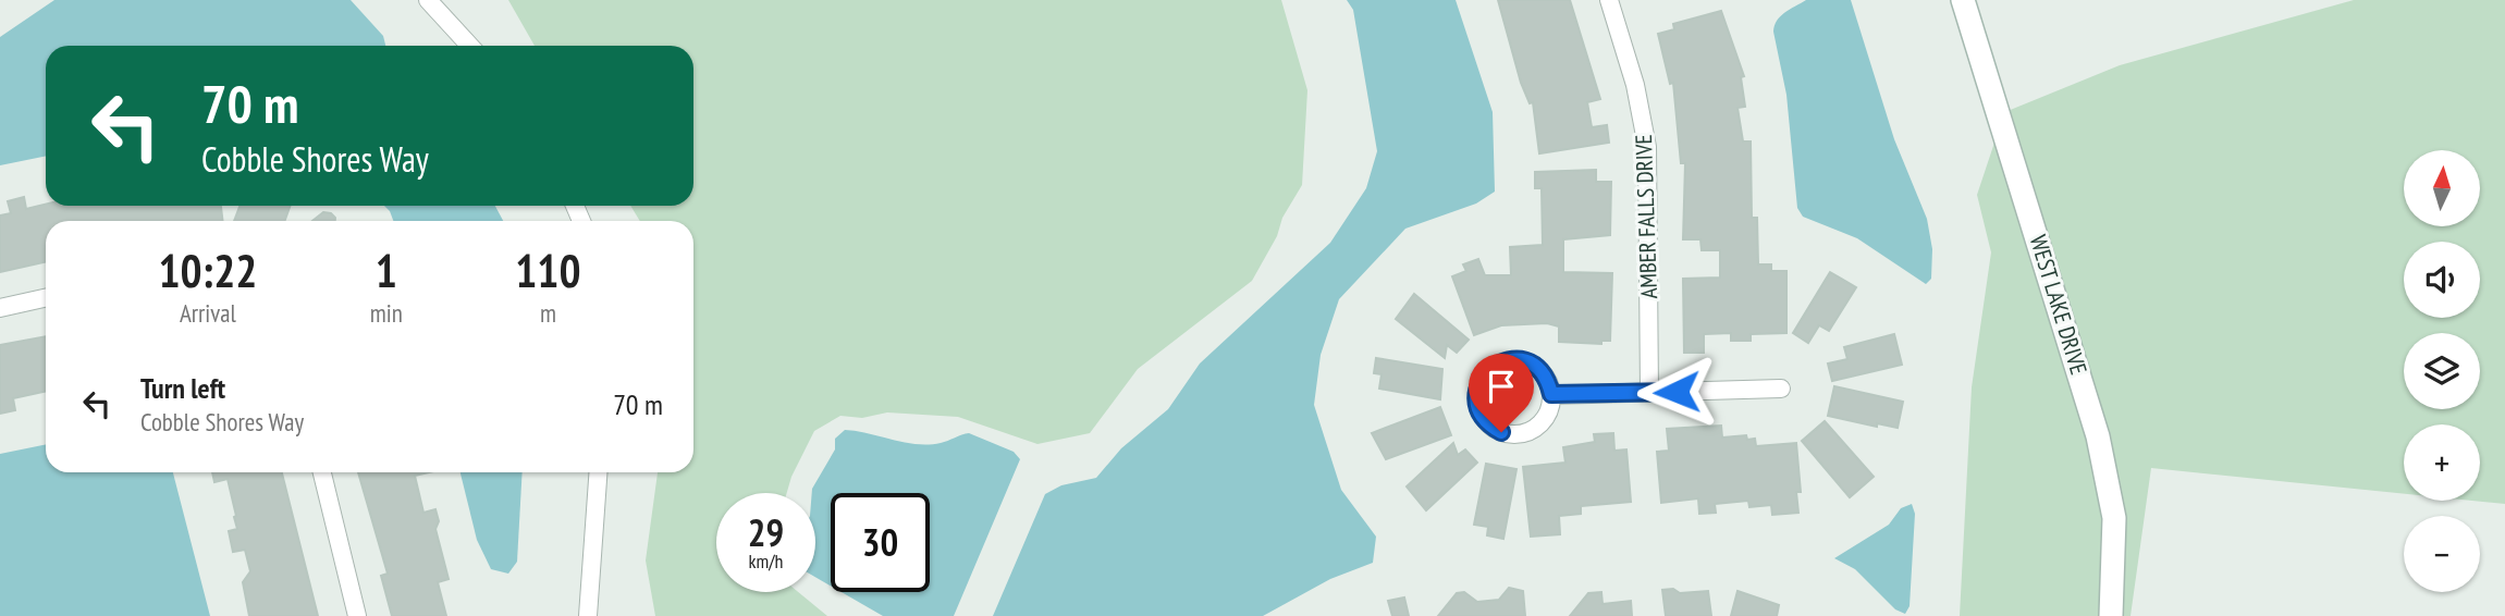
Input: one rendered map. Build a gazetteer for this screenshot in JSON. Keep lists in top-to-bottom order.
{
  "streets": {
    "street": ["AMBER FALLS DRIVE", "WEST LAKE DRIVE"]
  },
  "north": "top",
  "page": {
    "turn": ["70 m", "Cobble Shores Way"],
    "map_buttons": ["+", "−"],
    "eta": [
      "10:22",
      "Arrival",
      "1",
      "min",
      "110",
      "m"
    ],
    "list": [
      {
        "name": "Turn left",
        "note": "Cobble Shores Way",
        "value": "70 m"
      }
    ],
    "speed": "29 km/h",
    "limit": "30"
  }
}
